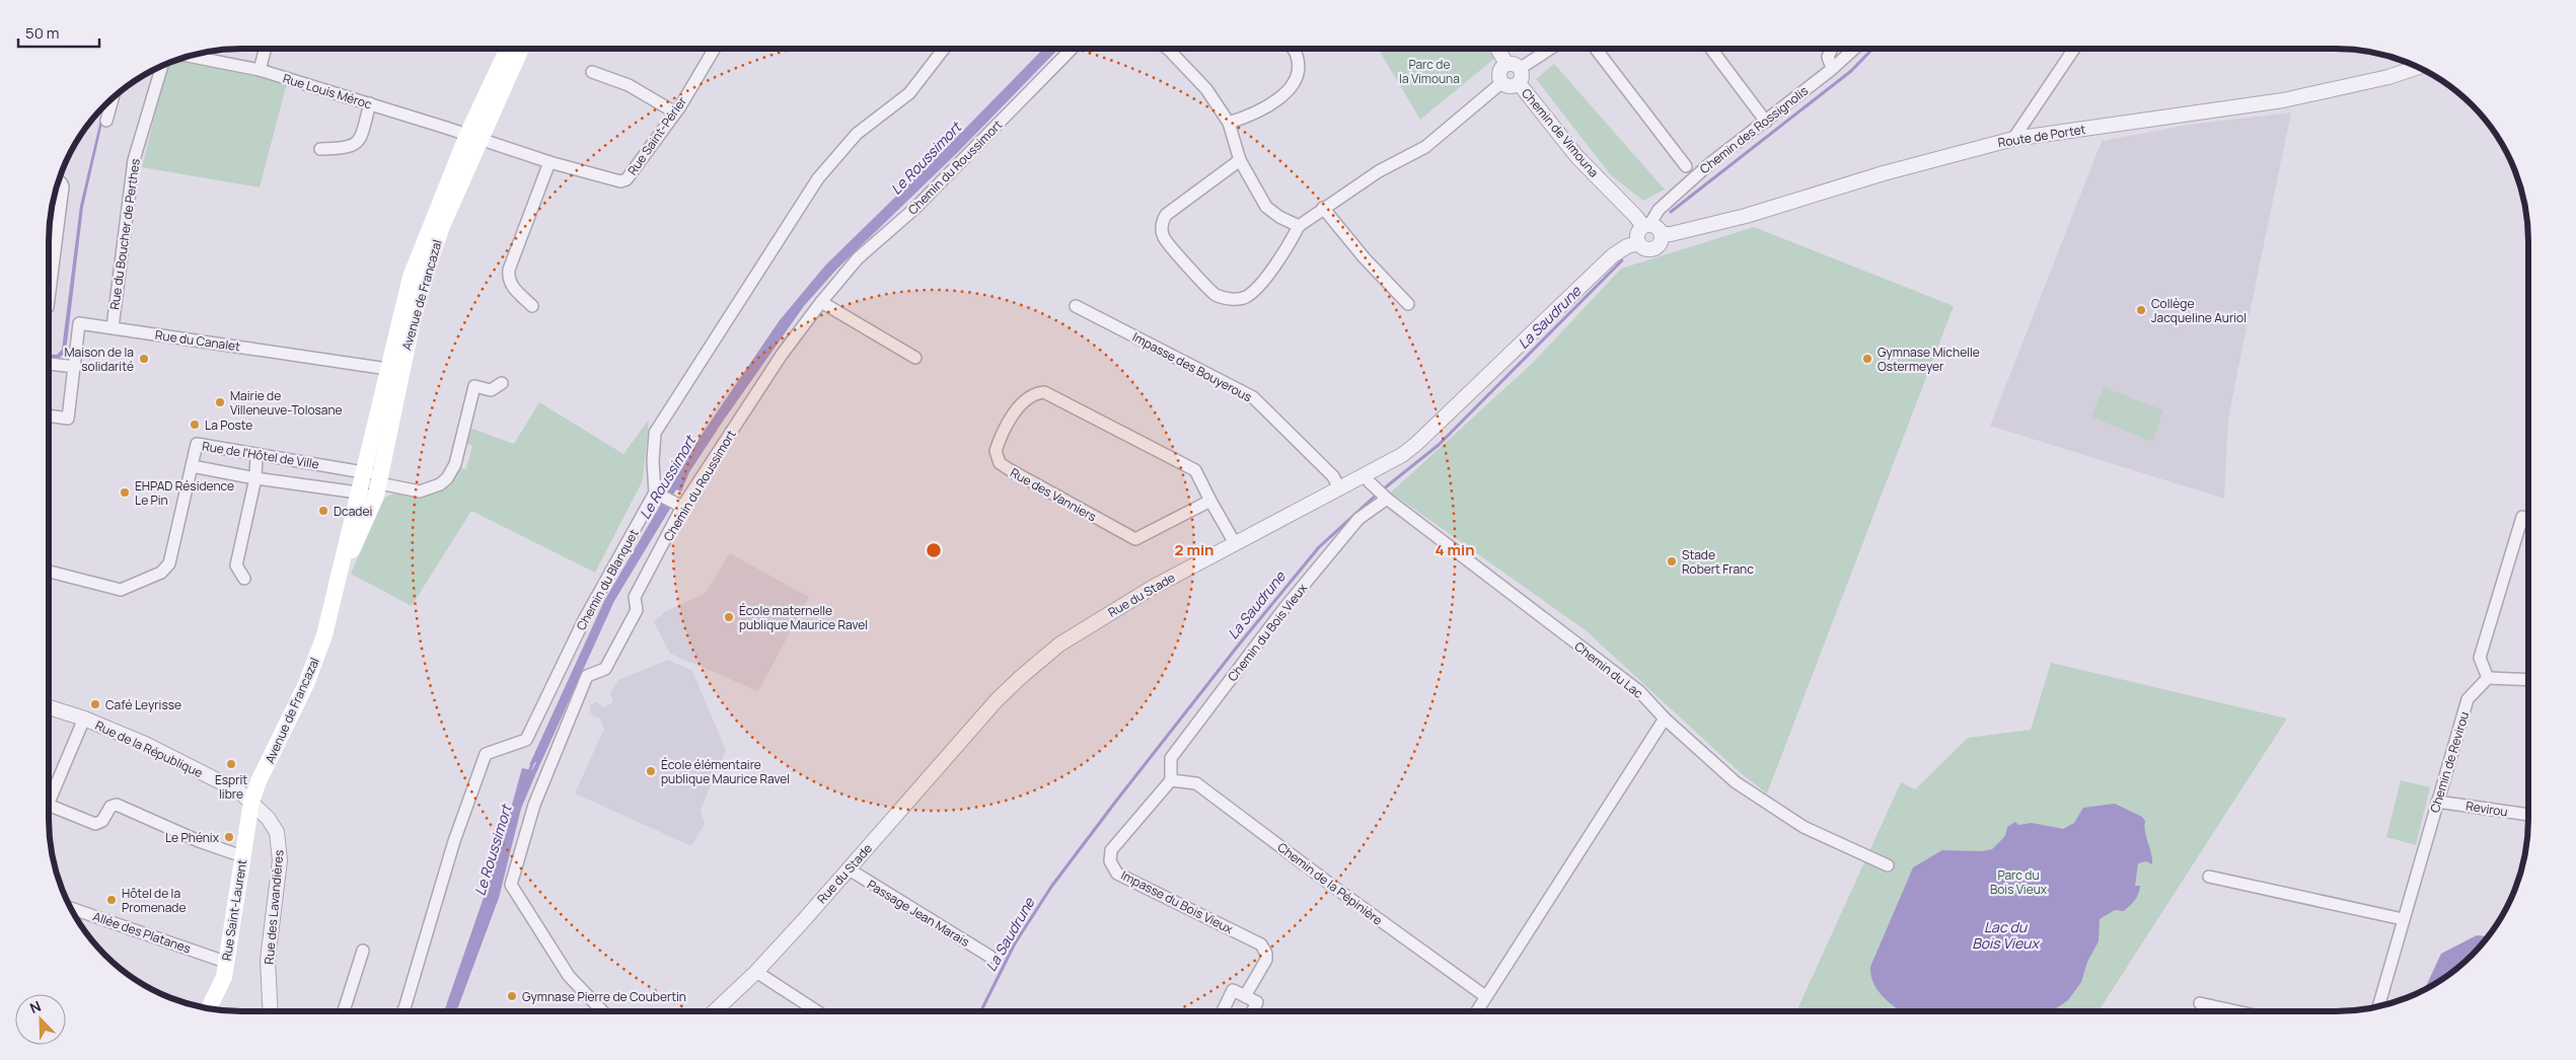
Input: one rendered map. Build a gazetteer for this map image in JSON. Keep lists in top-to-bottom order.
{
  "streets": {
    "main road": ["Avenue de Francazal", "Rue Saint-Laurent"],
    "street": [
      "Rue Louis Méroc",
      "Chemin des Rossignolis",
      "Chemin de Vimouna",
      "Rue Saint-Périer",
      "Route de Portet",
      "Chemin du Roussimort",
      "Rue du Boucher de Perthes",
      "Rue du Canalet",
      "Impasse des Bouyerous",
      "Rue de l'Hôtel de Ville",
      "Rue des Vanniers",
      "Chemin du Blanquet",
      "Rue du Stade",
      "Chemin du Bois Vieux",
      "Chemin du Lac",
      "Rue de la République",
      "Chemin de Revirou",
      "Revirou",
      "Chemin de la Pépinière",
      "Impasse du Bois Vieux",
      "Rue des Lavandières",
      "Passage Jean Marais",
      "Allée des Platanes"
    ]
  },
  "crossings": [
    ["Rue Louis Méroc", "Rue Saint-Périer"],
    ["Rue Louis Méroc", "Avenue de Francazal"],
    ["Chemin des Rossignolis", "Chemin de Vimouna"],
    ["Chemin des Rossignolis", "Route de Portet"],
    ["Chemin des Rossignolis", "Rue du Stade"],
    ["Chemin de Vimouna", "Route de Portet"],
    ["Chemin de Vimouna", "Rue du Stade"],
    ["Rue Saint-Périer", "Avenue de Francazal"],
    ["Route de Portet", "Rue du Stade"],
    ["Rue du Boucher de Perthes", "Rue du Canalet"],
    ["Avenue de Francazal", "Rue du Canalet"],
    ["Avenue de Francazal", "Rue de l'Hôtel de Ville"],
    ["Avenue de Francazal", "Rue de la République"],
    ["Avenue de Francazal", "Rue des Lavandières"],
    ["Avenue de Francazal", "Rue Saint-Laurent"],
    ["Impasse des Bouyerous", "Rue du Stade"],
    ["Rue des Vanniers", "Rue du Stade"],
    ["Rue du Stade", "Chemin du Lac"],
    ["Rue du Stade", "Passage Jean Marais"],
    ["Chemin du Bois Vieux", "Chemin du Lac"],
    ["Chemin du Bois Vieux", "Chemin de la Pépinière"],
    ["Chemin du Bois Vieux", "Impasse du Bois Vieux"],
    ["Rue de la République", "Rue des Lavandières"],
    ["Rue de la République", "Rue Saint-Laurent"],
    ["Chemin de Revirou", "Revirou"],
    ["Chemin de la Pépinière", "Impasse du Bois Vieux"],
    ["Rue des Lavandières", "Rue Saint-Laurent"],
    ["Rue Saint-Laurent", "Allée des Platanes"]
  ],
  "water": ["Le Roussimort", "La Saudrune", "Lac du Bois Vieux"],
  "parks": ["Parc de la Vimouna", "Parc du Bois Vieux"],
  "places": [
    "Collège Jacqueline Auriol",
    "Maison de la solidarité",
    "Gymnase Michelle Ostermeyer",
    "Mairie de Villeneuve-Tolosane",
    "La Poste",
    "EHPAD Résidence Le Pin",
    "Dcadei",
    "Stade Robert Franc",
    "École maternelle publique Maurice Ravel",
    "Café Leyrisse",
    "Esprit libre",
    "École élémentaire publique Maurice Ravel",
    "Le Phénix",
    "Hôtel de la Promenade",
    "Gymnase Pierre de Coubertin"
  ],
  "scale_bar": "50 m",
  "north": "top left",
  "rings": ["2 min", "4 min"]
}
